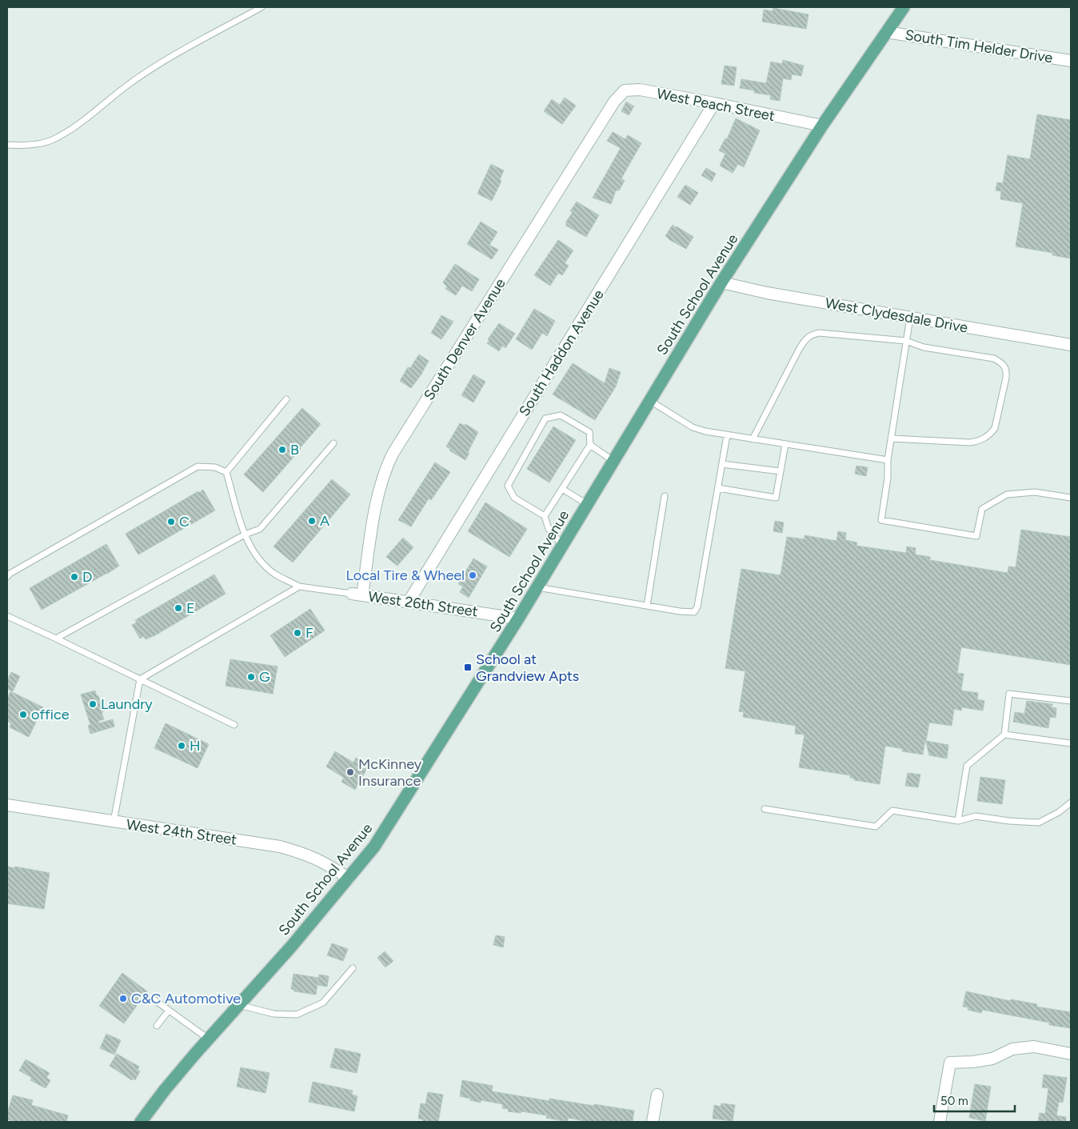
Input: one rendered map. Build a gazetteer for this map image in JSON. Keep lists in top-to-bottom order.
{
  "streets": {
    "main road": ["South School Avenue"],
    "street": [
      "South Tim Helder Drive",
      "West Peach Street",
      "West Clydesdale Drive",
      "South Denver Avenue",
      "South Haddon Avenue",
      "West 26th Street",
      "West 24th Street"
    ]
  },
  "crossings": [
    ["South Tim Helder Drive", "South School Avenue"],
    ["West Peach Street", "South School Avenue"],
    ["West Peach Street", "South Denver Avenue"],
    ["West Peach Street", "South Haddon Avenue"],
    ["South School Avenue", "West Clydesdale Drive"],
    ["South School Avenue", "West 26th Street"],
    ["South School Avenue", "West 24th Street"],
    ["South Denver Avenue", "West 26th Street"],
    ["South Haddon Avenue", "West 26th Street"]
  ],
  "places": {
    "other": [
      "B",
      "A",
      "C",
      "Local Tire & Wheel",
      "D",
      "E",
      "F",
      "G",
      "Laundry",
      "office",
      "H",
      "McKinney Insurance",
      "C&C Automotive"
    ],
    "transit": ["School at Grandview Apts"]
  },
  "scale_bar": "50 m"
}
